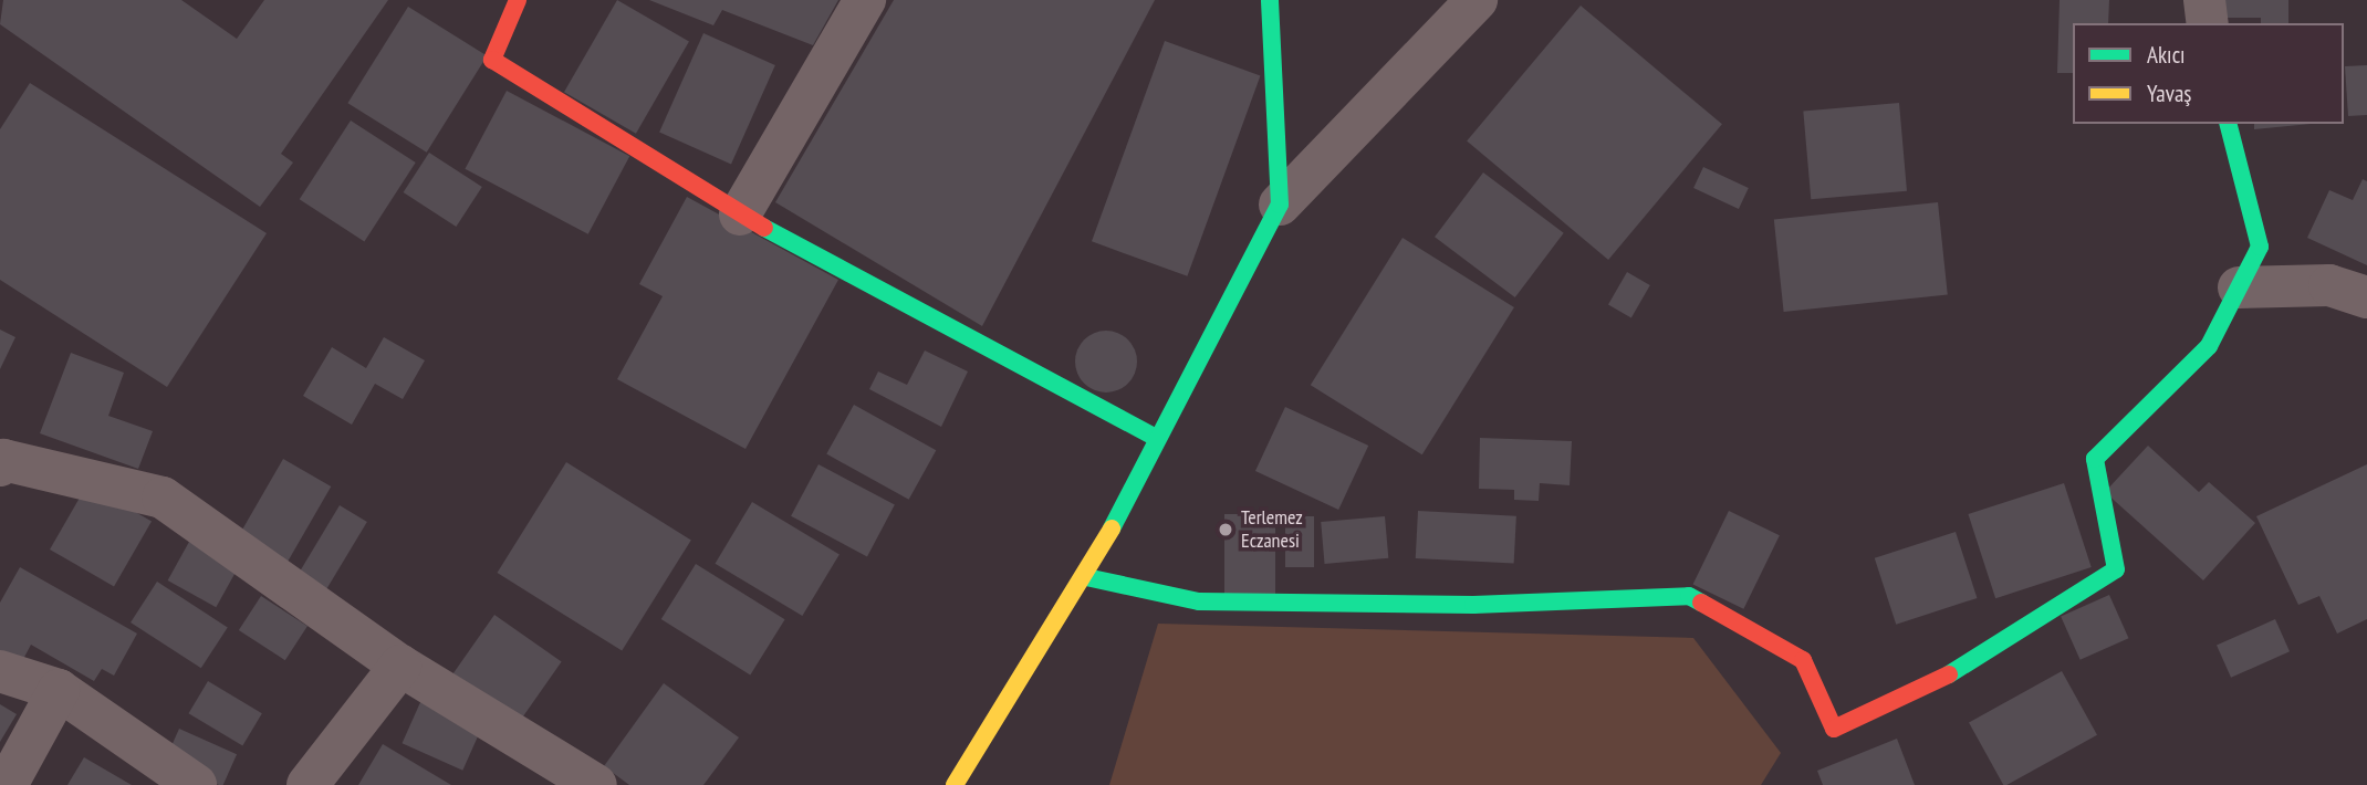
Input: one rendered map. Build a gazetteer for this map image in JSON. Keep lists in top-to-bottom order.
{
  "places": ["Terlemez Eczanesi"],
  "legend": ["Akıcı", "Yavaş"]
}
